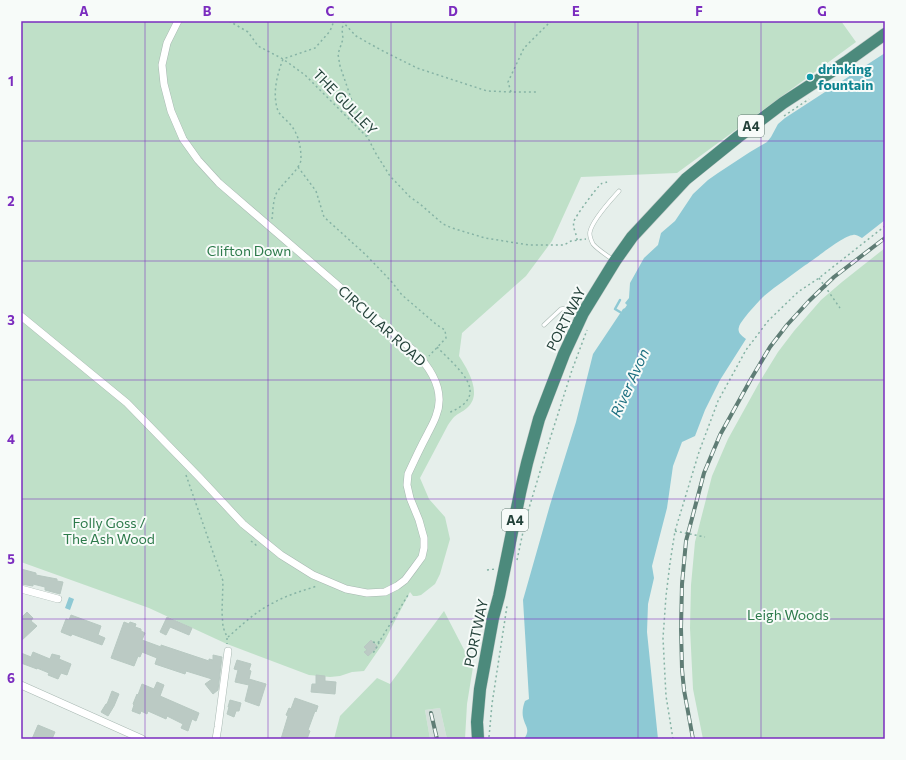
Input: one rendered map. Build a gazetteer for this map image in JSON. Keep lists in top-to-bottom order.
{
  "streets": {
    "highway": ["A4", "PORTWAY"],
    "street": ["CIRCULAR ROAD"],
    "path": ["THE GULLEY"]
  },
  "water": ["River Avon"],
  "parks": ["Clifton Down", "Folly Goss / The Ash Wood", "Leigh Woods"],
  "places": ["drinking fountain"],
  "grid": {
    "columns": [
      "A",
      "B",
      "C",
      "D",
      "E",
      "F",
      "G"
    ],
    "rows": [
      "1",
      "2",
      "3",
      "4",
      "5",
      "6"
    ]
  }
}
